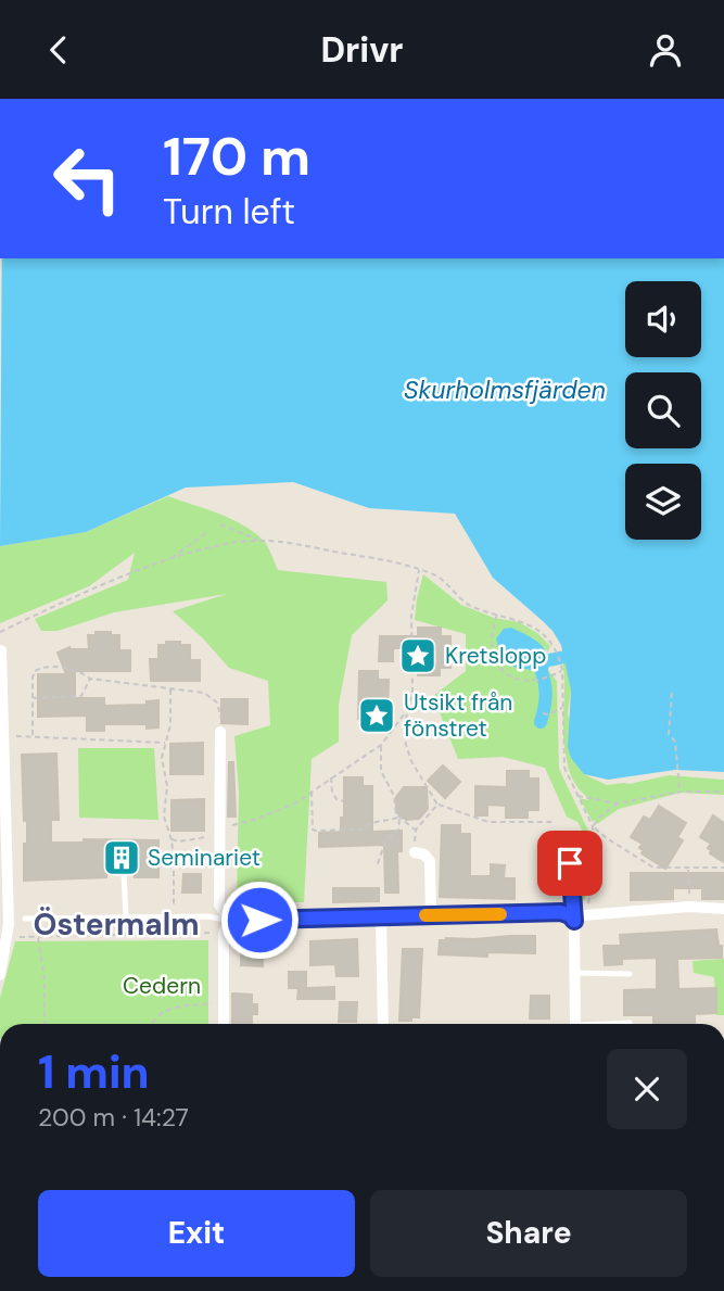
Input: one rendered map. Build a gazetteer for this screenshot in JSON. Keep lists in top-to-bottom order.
{
  "districts": ["Östermalm"],
  "water": ["Skurholmsfjärden"],
  "parks": ["Cedern"],
  "places": {
    "place": ["Kretslopp", "Utsikt från fönstret"],
    "building": ["Seminariet"]
  },
  "page": {
    "header": "Drivr",
    "turn": ["170 m", "Turn left"],
    "heading": ["1 min", "200 m · 14:27"],
    "buttons": ["Exit", "Share"]
  }
}
